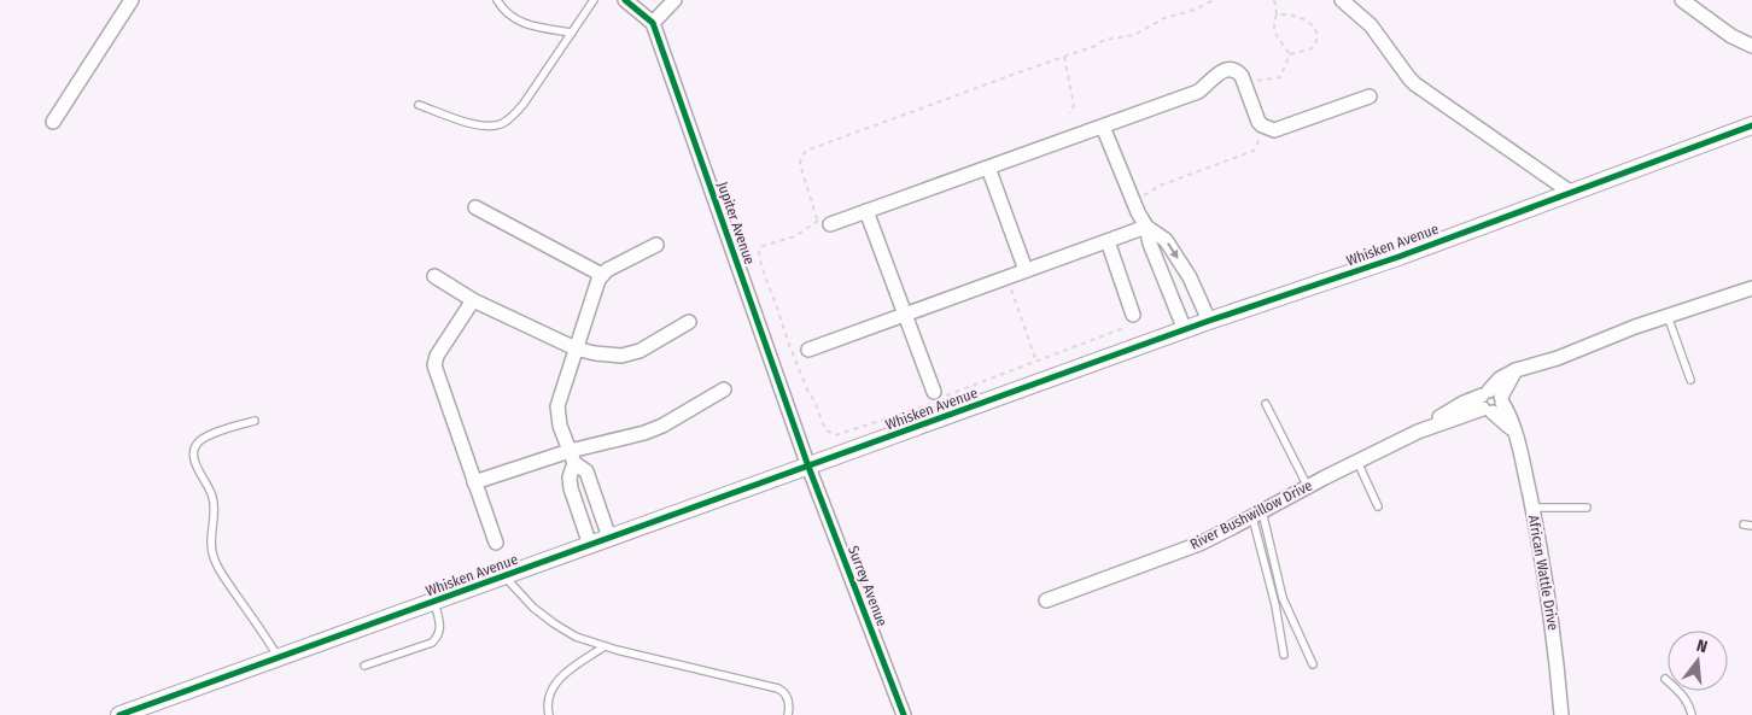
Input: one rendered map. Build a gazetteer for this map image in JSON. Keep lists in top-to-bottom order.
{
  "streets": {
    "street": [
      "Jupiter Avenue",
      "Whisken Avenue",
      "River Bushwillow Drive",
      "African Wattle Drive",
      "Surrey Avenue"
    ]
  },
  "crossings": [
    ["Jupiter Avenue", "Whisken Avenue"],
    ["Jupiter Avenue", "Surrey Avenue"],
    ["Whisken Avenue", "Surrey Avenue"],
    ["River Bushwillow Drive", "African Wattle Drive"]
  ],
  "north": "top"
}
